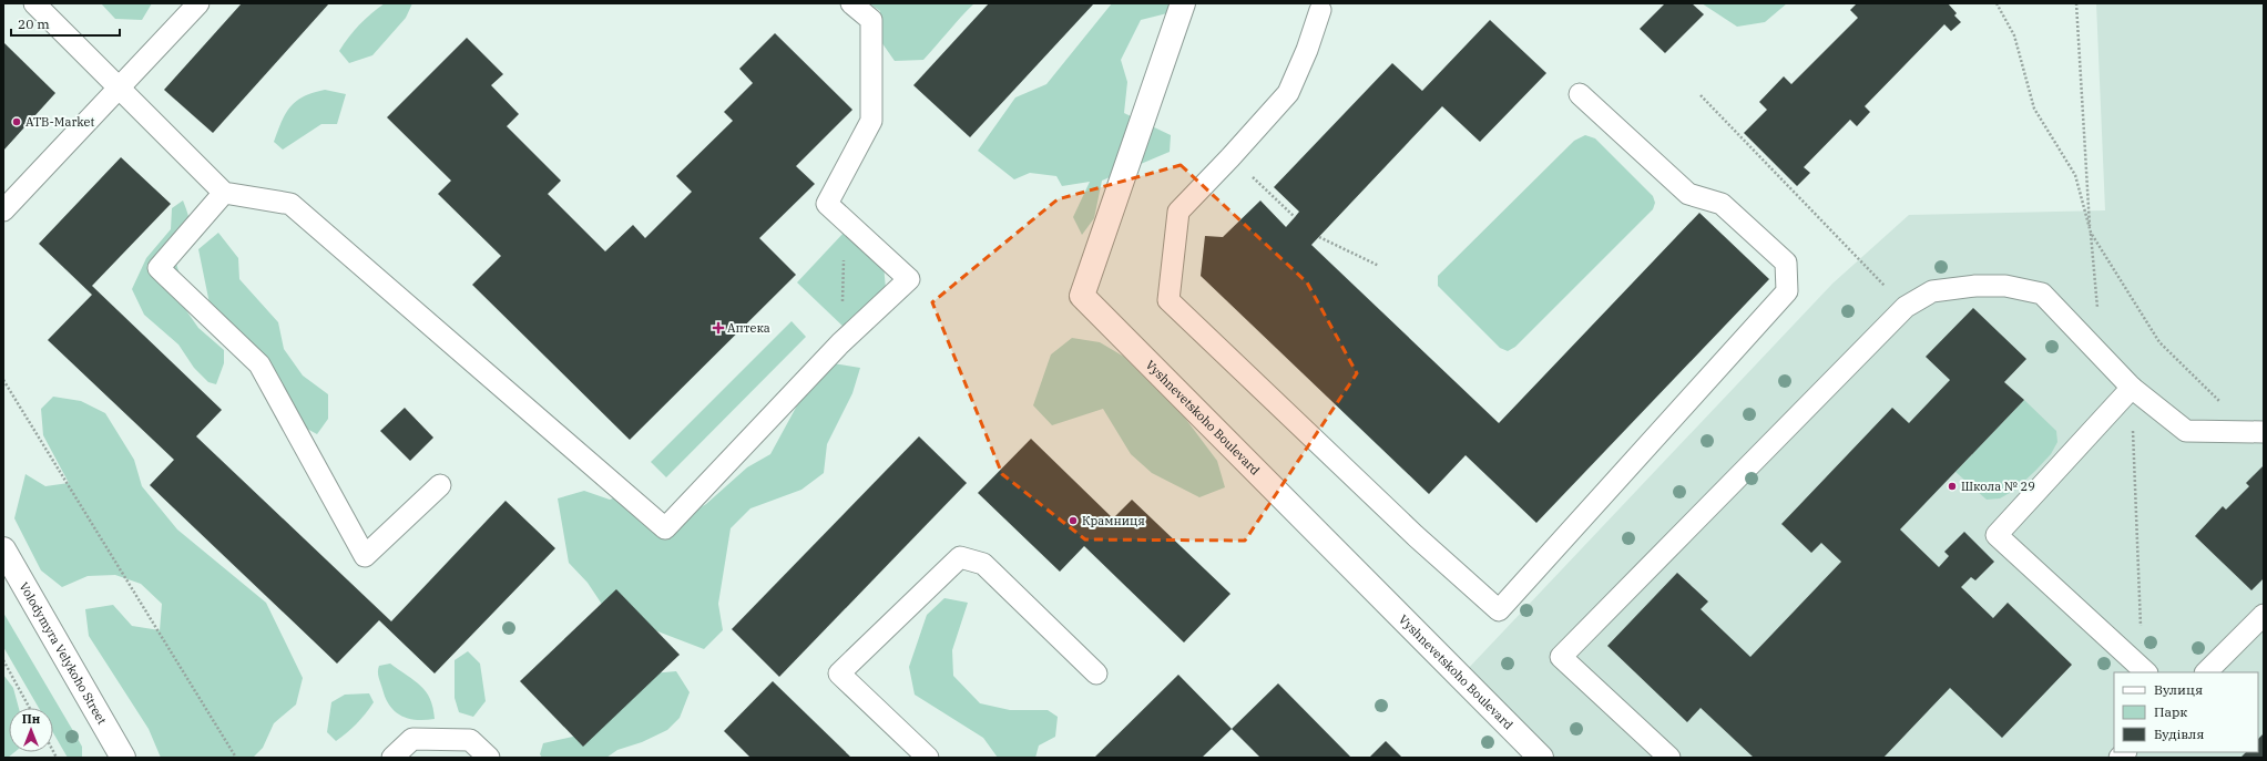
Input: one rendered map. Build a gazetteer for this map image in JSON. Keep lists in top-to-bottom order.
{
  "streets": {
    "street": ["Vyshnevetskoho Boulevard", "Volodymyra Velykoho Street"]
  },
  "places": {
    "other": ["ATB-Market", "Школа № 29", "Крамниця"],
    "health": ["Аптека"]
  },
  "legend": ["Вулиця", "Парк", "Будівля"],
  "scale_bar": "20 m",
  "north": "top"
}
